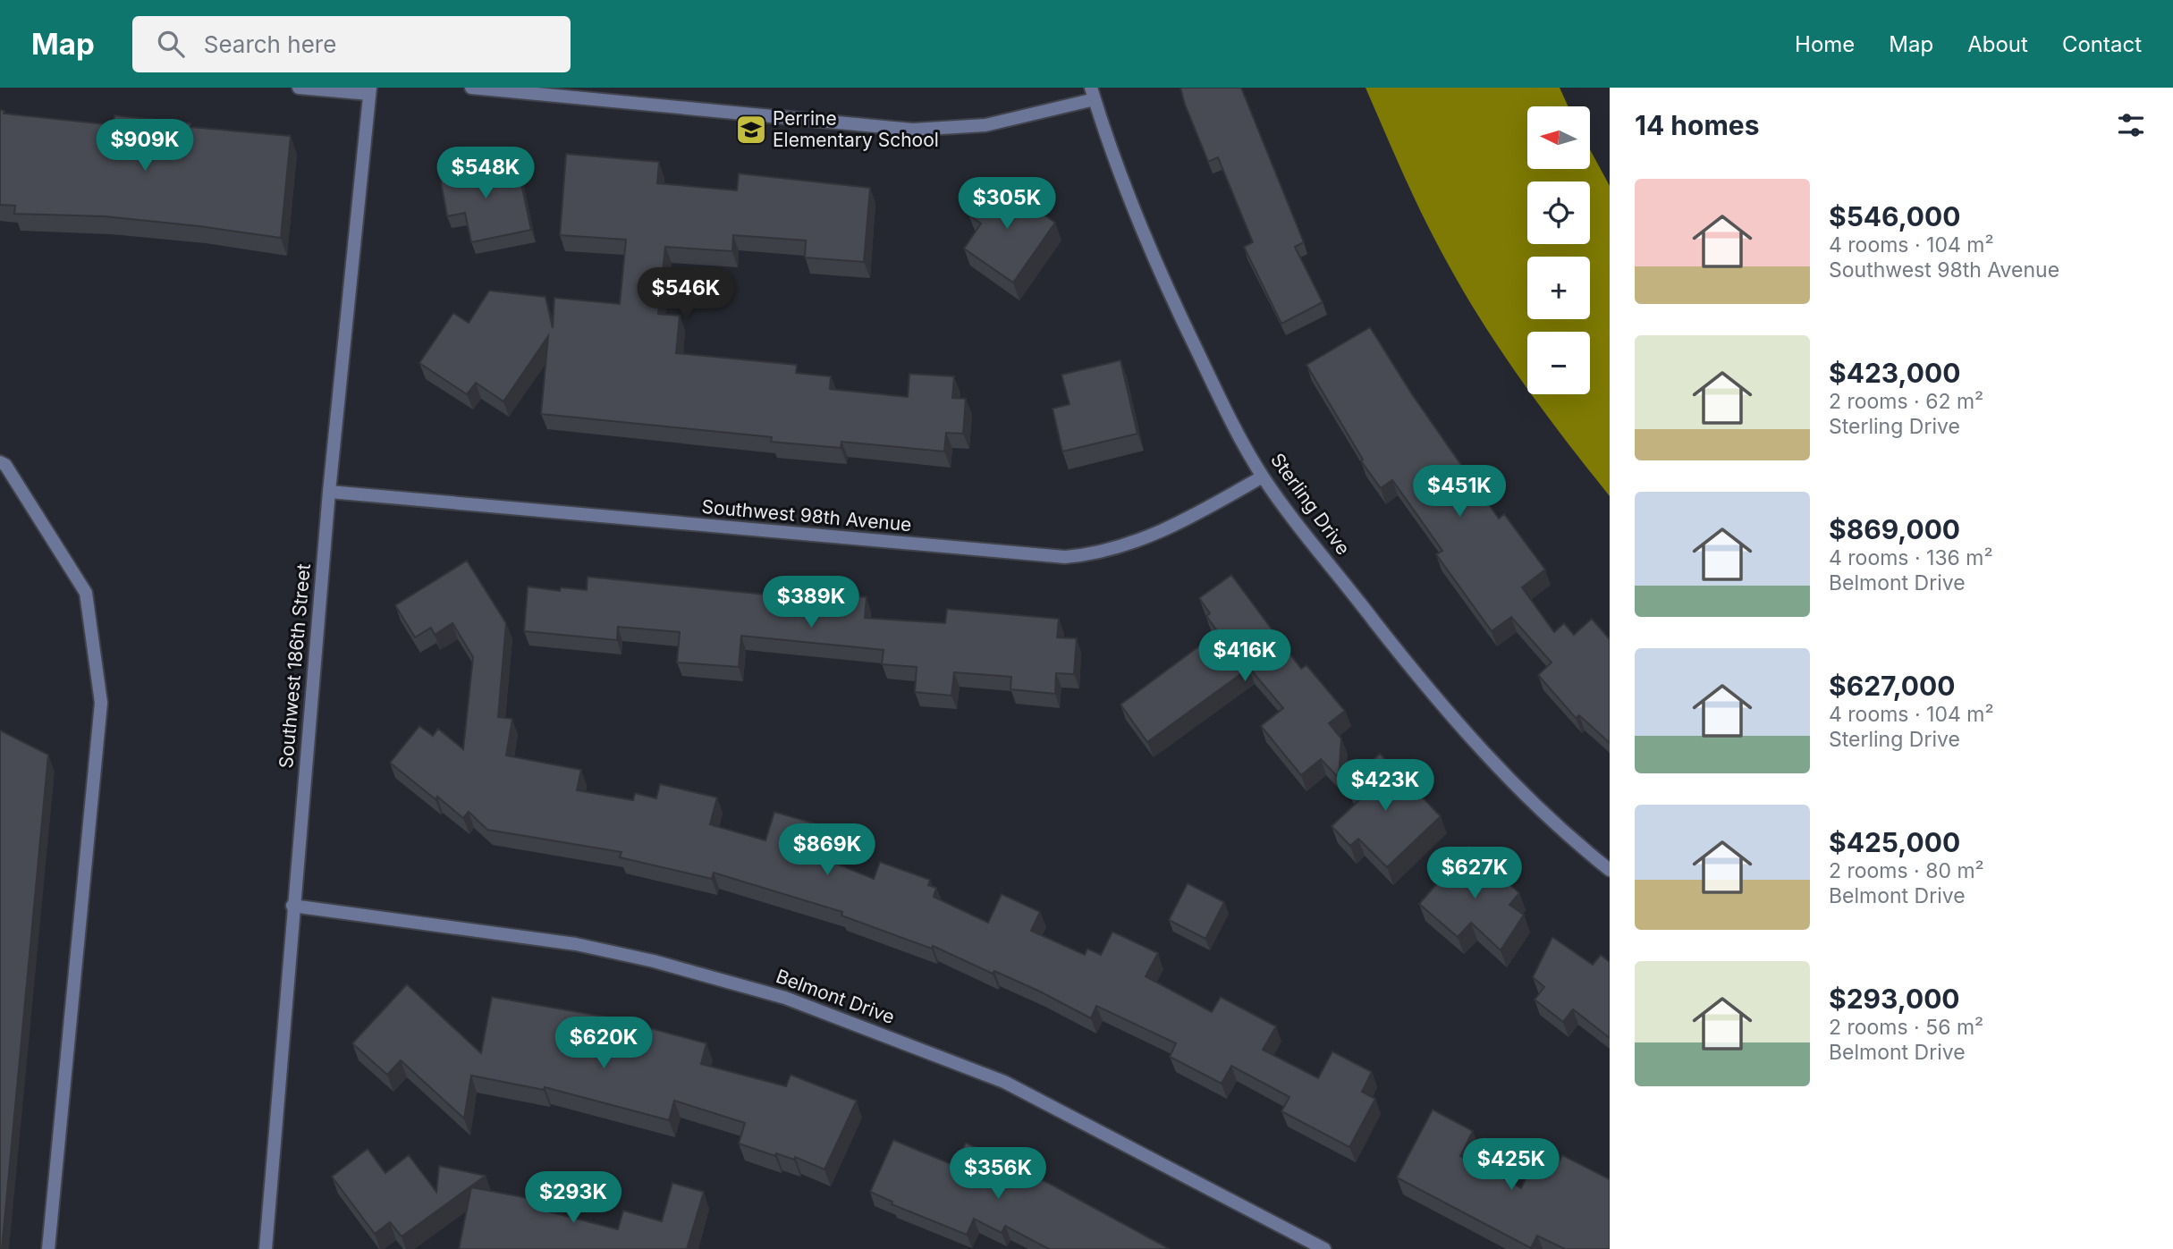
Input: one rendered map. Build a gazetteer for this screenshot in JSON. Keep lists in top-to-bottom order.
{
  "streets": {
    "street": [
      "Sterling Drive",
      "Southwest 98th Avenue",
      "Southwest 186th Street",
      "Belmont Drive"
    ]
  },
  "crossings": [
    ["Sterling Drive", "Southwest 98th Avenue"],
    ["Southwest 98th Avenue", "Southwest 186th Street"],
    ["Southwest 186th Street", "Belmont Drive"]
  ],
  "places": {
    "school or university": ["Perrine Elementary School"]
  },
  "north": "left",
  "page": {
    "header": "Map",
    "search": "Search here",
    "nav": [
      "Home",
      "Map",
      "About",
      "Contact"
    ],
    "heading": "14 homes",
    "map_buttons": ["+", "−"],
    "price": [
      "$909K",
      "$548K",
      "$305K",
      "$546K",
      "$451K",
      "$389K",
      "$416K",
      "$423K",
      "$869K",
      "$627K",
      "$620K",
      "$425K",
      "$356K",
      "$293K"
    ],
    "list": [
      {
        "name": "$546,000",
        "note": "4 rooms · 104 m² · Southwest 98th Avenue"
      },
      {
        "name": "$423,000",
        "note": "2 rooms · 62 m² · Sterling Drive"
      },
      {
        "name": "$869,000",
        "note": "4 rooms · 136 m² · Belmont Drive"
      },
      {
        "name": "$627,000",
        "note": "4 rooms · 104 m² · Sterling Drive"
      },
      {
        "name": "$425,000",
        "note": "2 rooms · 80 m² · Belmont Drive"
      },
      {
        "name": "$293,000",
        "note": "2 rooms · 56 m² · Belmont Drive"
      }
    ]
  }
}
